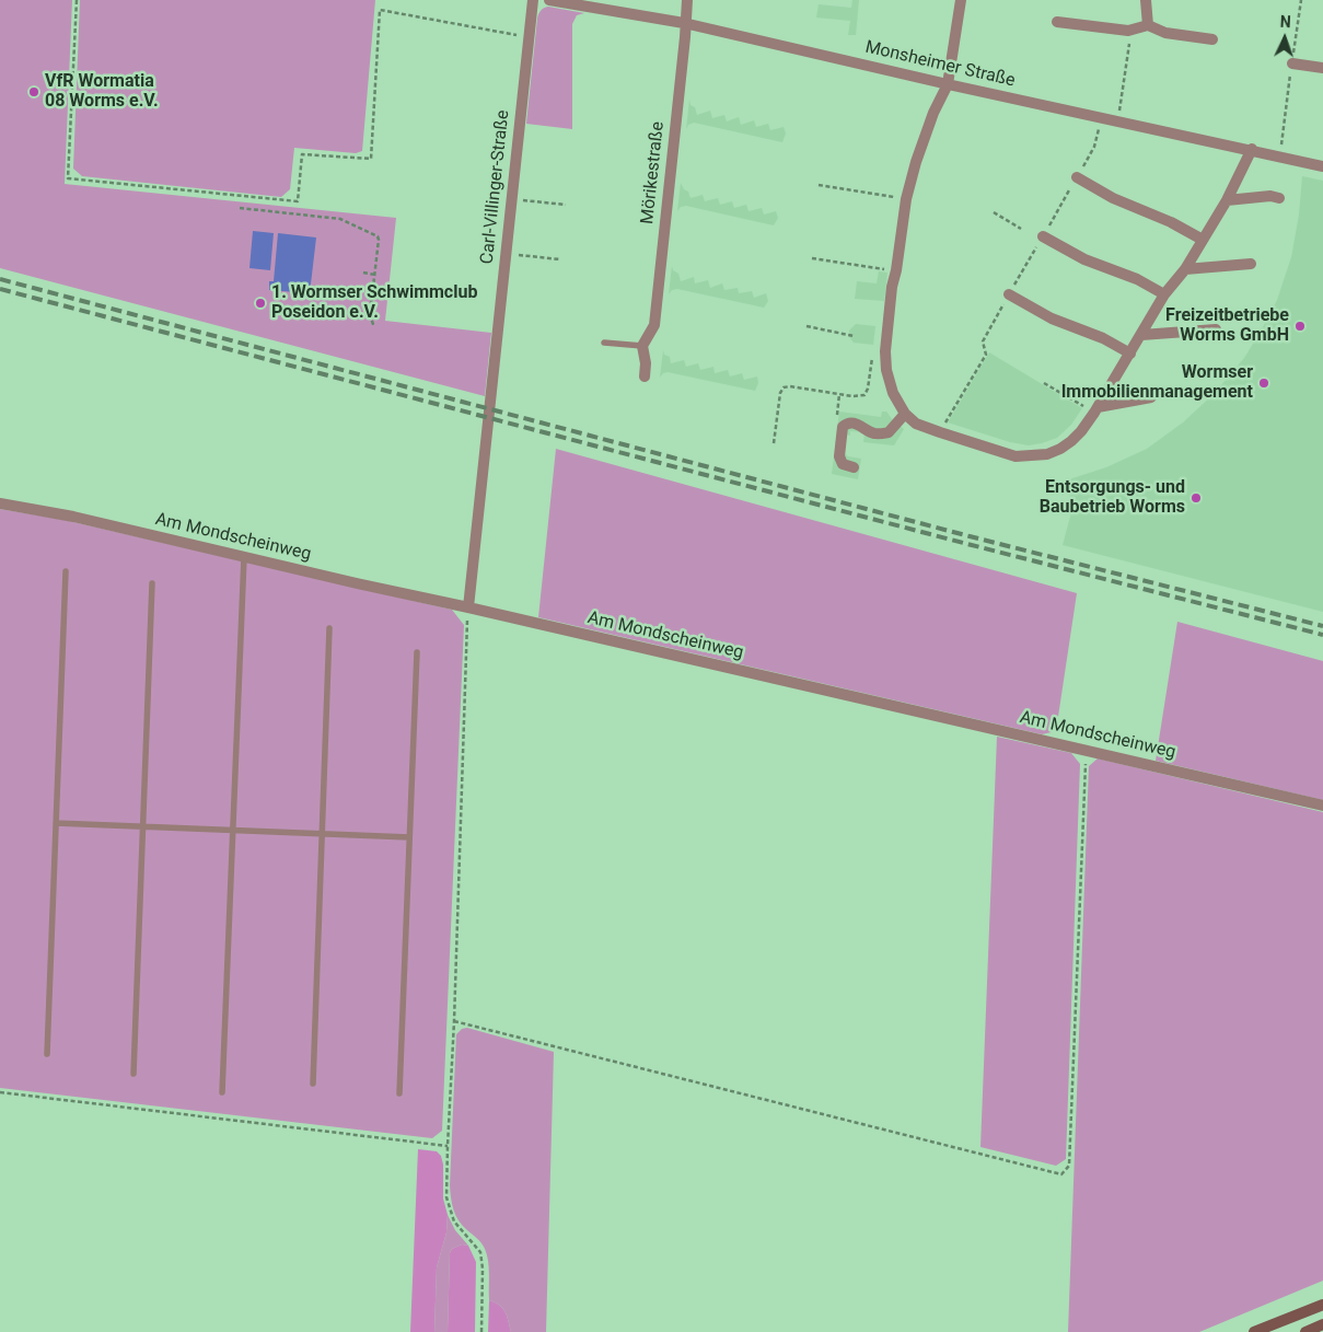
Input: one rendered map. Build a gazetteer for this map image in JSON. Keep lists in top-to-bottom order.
{
  "streets": {
    "street": [
      "Monsheimer Straße",
      "Mörikestraße",
      "Carl-Villinger-Straße",
      "Am Mondscheinweg"
    ]
  },
  "crossings": [
    ["Monsheimer Straße", "Mörikestraße"],
    ["Carl-Villinger-Straße", "Am Mondscheinweg"]
  ],
  "places": [
    "VfR Wormatia 08 Worms e.V.",
    "1. Wormser Schwimmclub Poseidon e.V.",
    "Freizeitbetriebe Worms GmbH",
    "Wormser Immobilienmanagement",
    "Entsorgungs- und Baubetrieb Worms"
  ],
  "north": "top"
}
